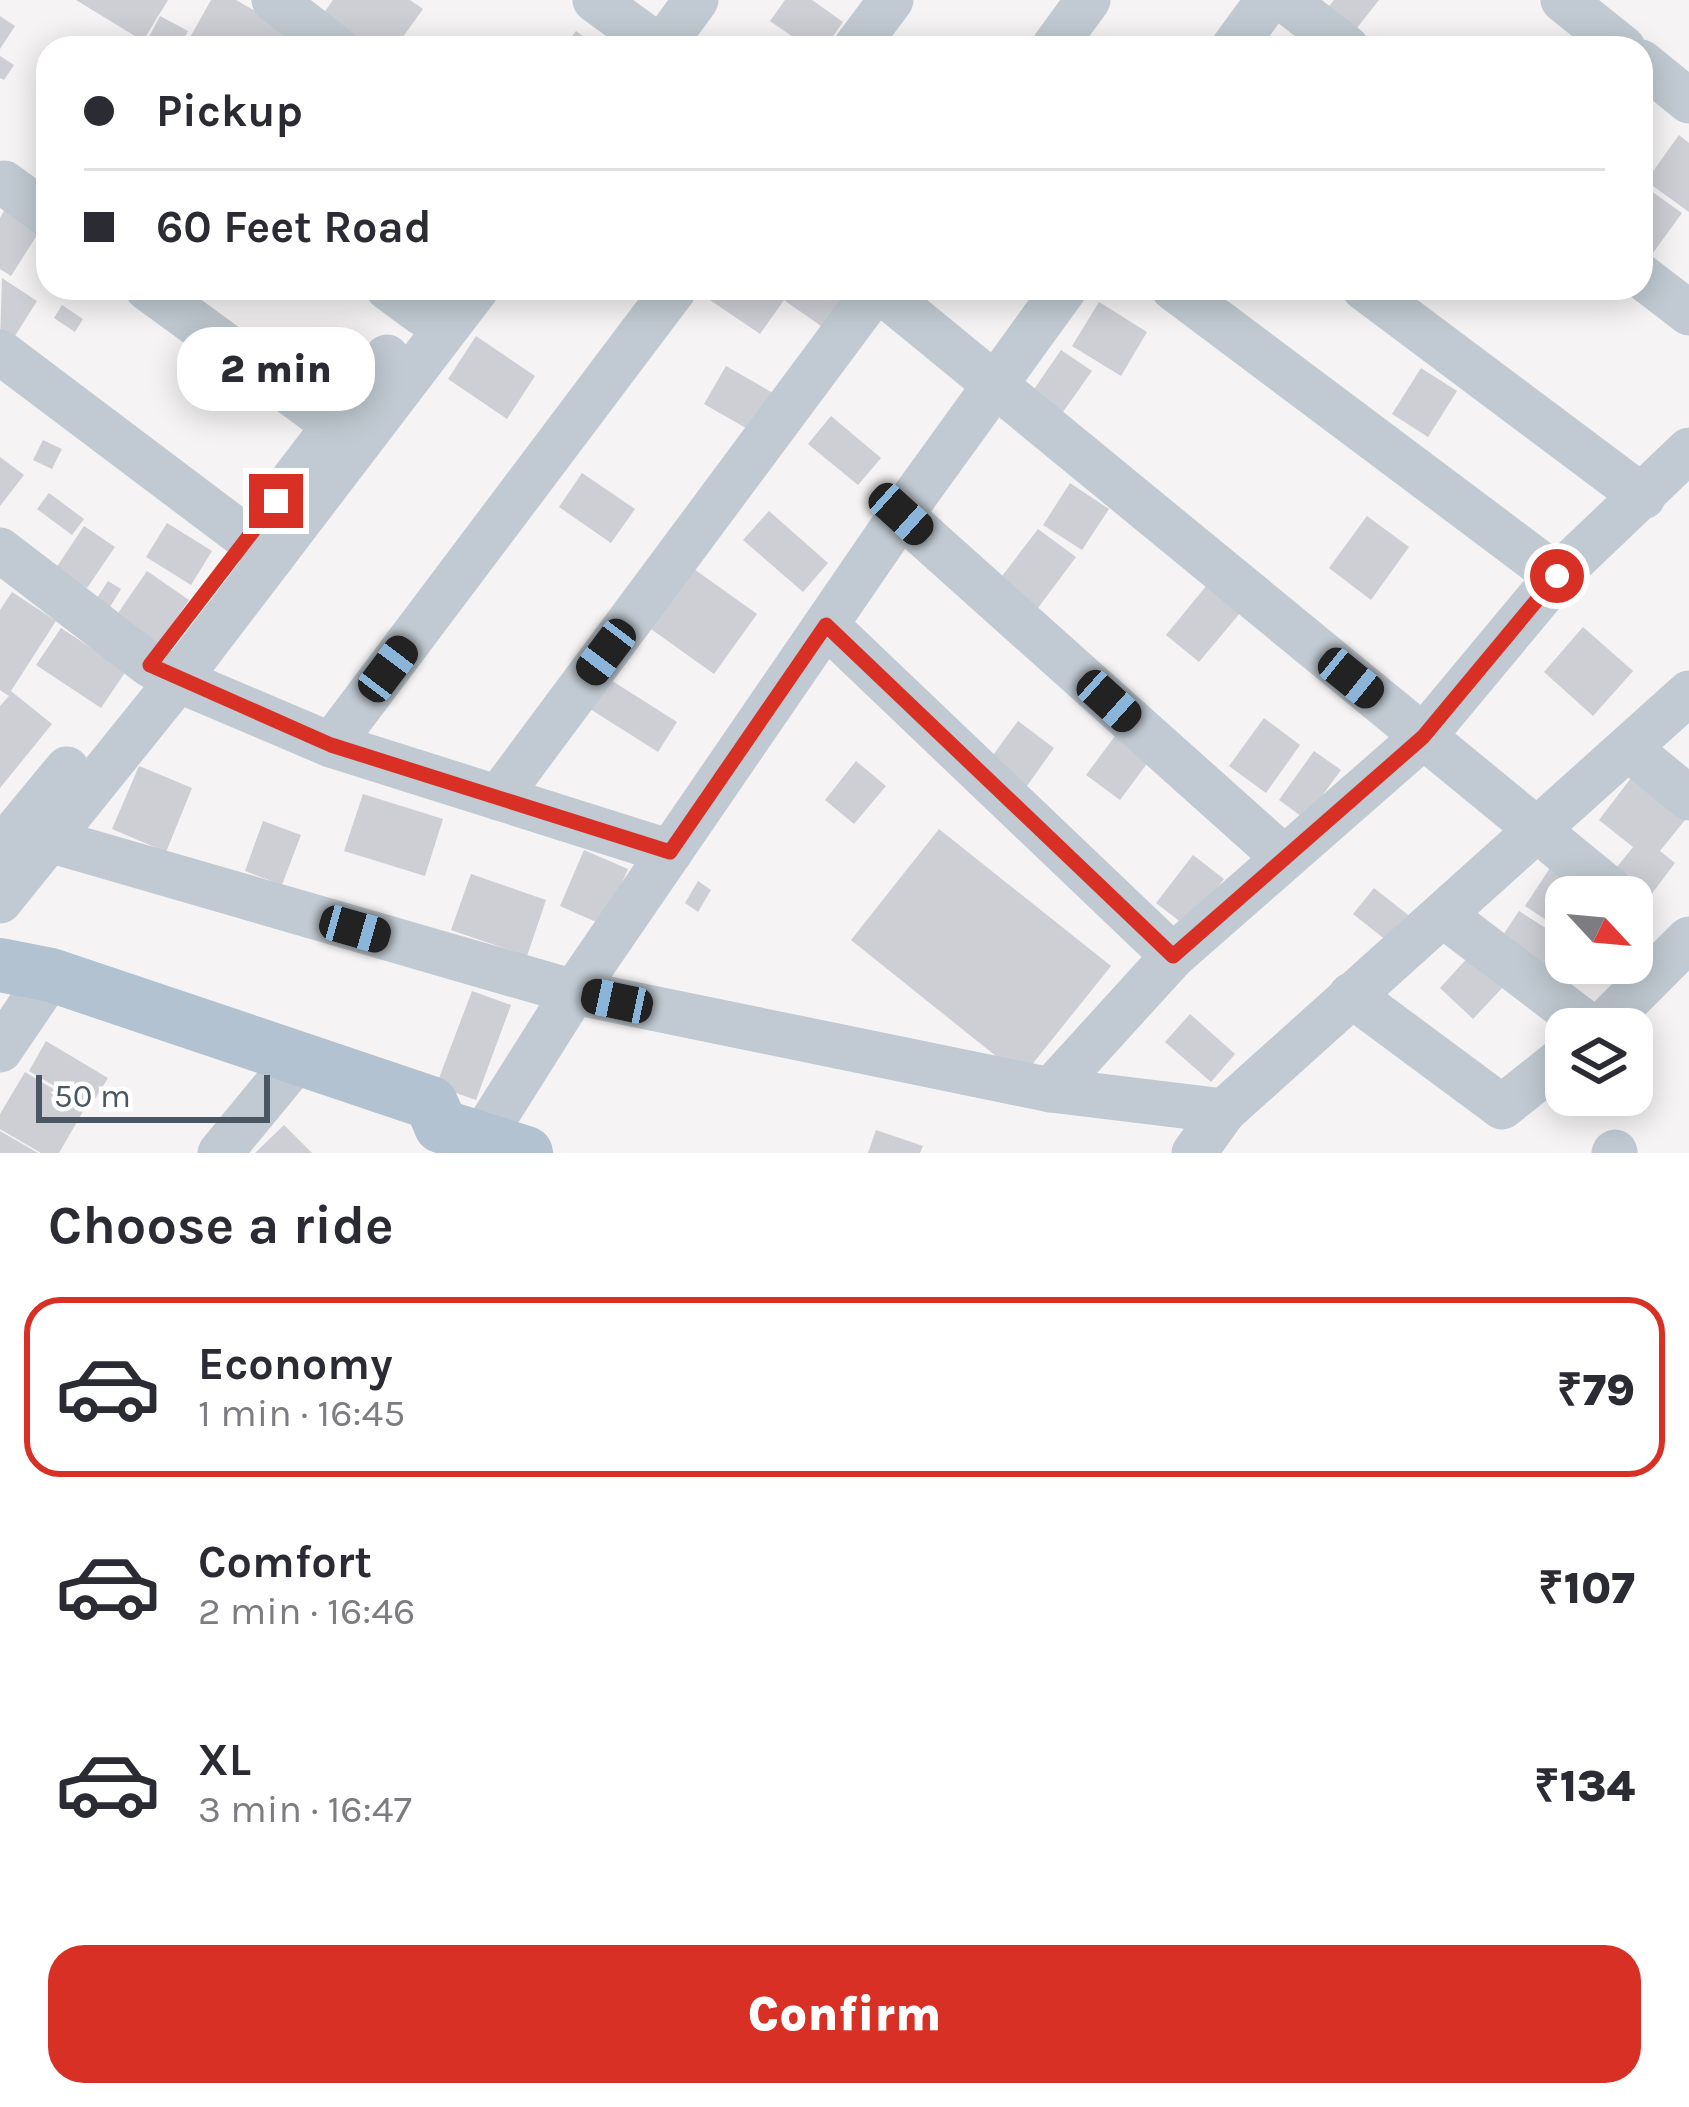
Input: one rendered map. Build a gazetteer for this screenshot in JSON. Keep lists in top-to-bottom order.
{
  "scale_bar": "50 m",
  "north": "bottom right",
  "page": {
    "banner": ["Pickup", "60 Feet Road"],
    "bubble": "2 min",
    "scale": "50 m",
    "heading": "Choose a ride",
    "list": [
      {
        "name": "Economy",
        "note": "1 min · 16:45",
        "value": "₹79"
      },
      {
        "name": "Comfort",
        "note": "2 min · 16:46",
        "value": "₹107"
      },
      {
        "name": "XL",
        "note": "3 min · 16:47",
        "value": "₹134"
      }
    ],
    "buttons": "Confirm"
  }
}
